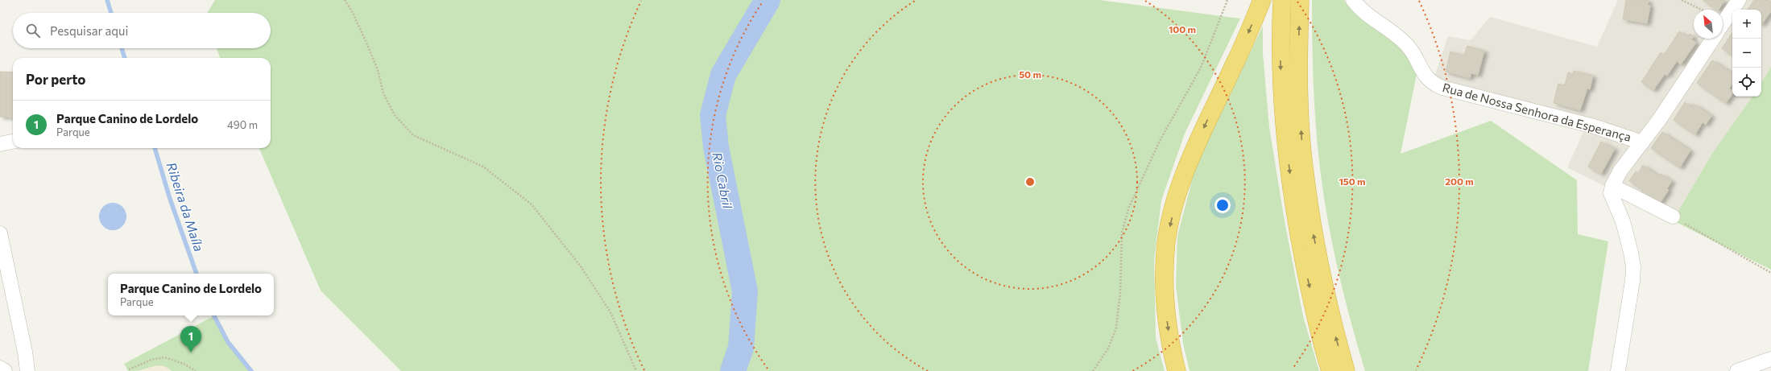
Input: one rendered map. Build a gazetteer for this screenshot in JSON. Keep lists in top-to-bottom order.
{
  "streets": {
    "street": ["Rua de Nossa Senhora da Esperança"]
  },
  "water": ["Rio Cabril", "Ribeira da Maíla"],
  "north": "top left",
  "page": {
    "map_buttons": ["+", "−"],
    "search": "Pesquisar aqui",
    "heading": "Por perto",
    "list": [
      {
        "mark": "1",
        "name": "Parque Canino de Lordelo",
        "note": "Parque",
        "value": "490 m"
      }
    ],
    "popup": ["Parque Canino de Lordelo", "Parque"],
    "pins": "1"
  },
  "rings": [
    "100 m",
    "50 m",
    "150 m",
    "200 m"
  ]
}
